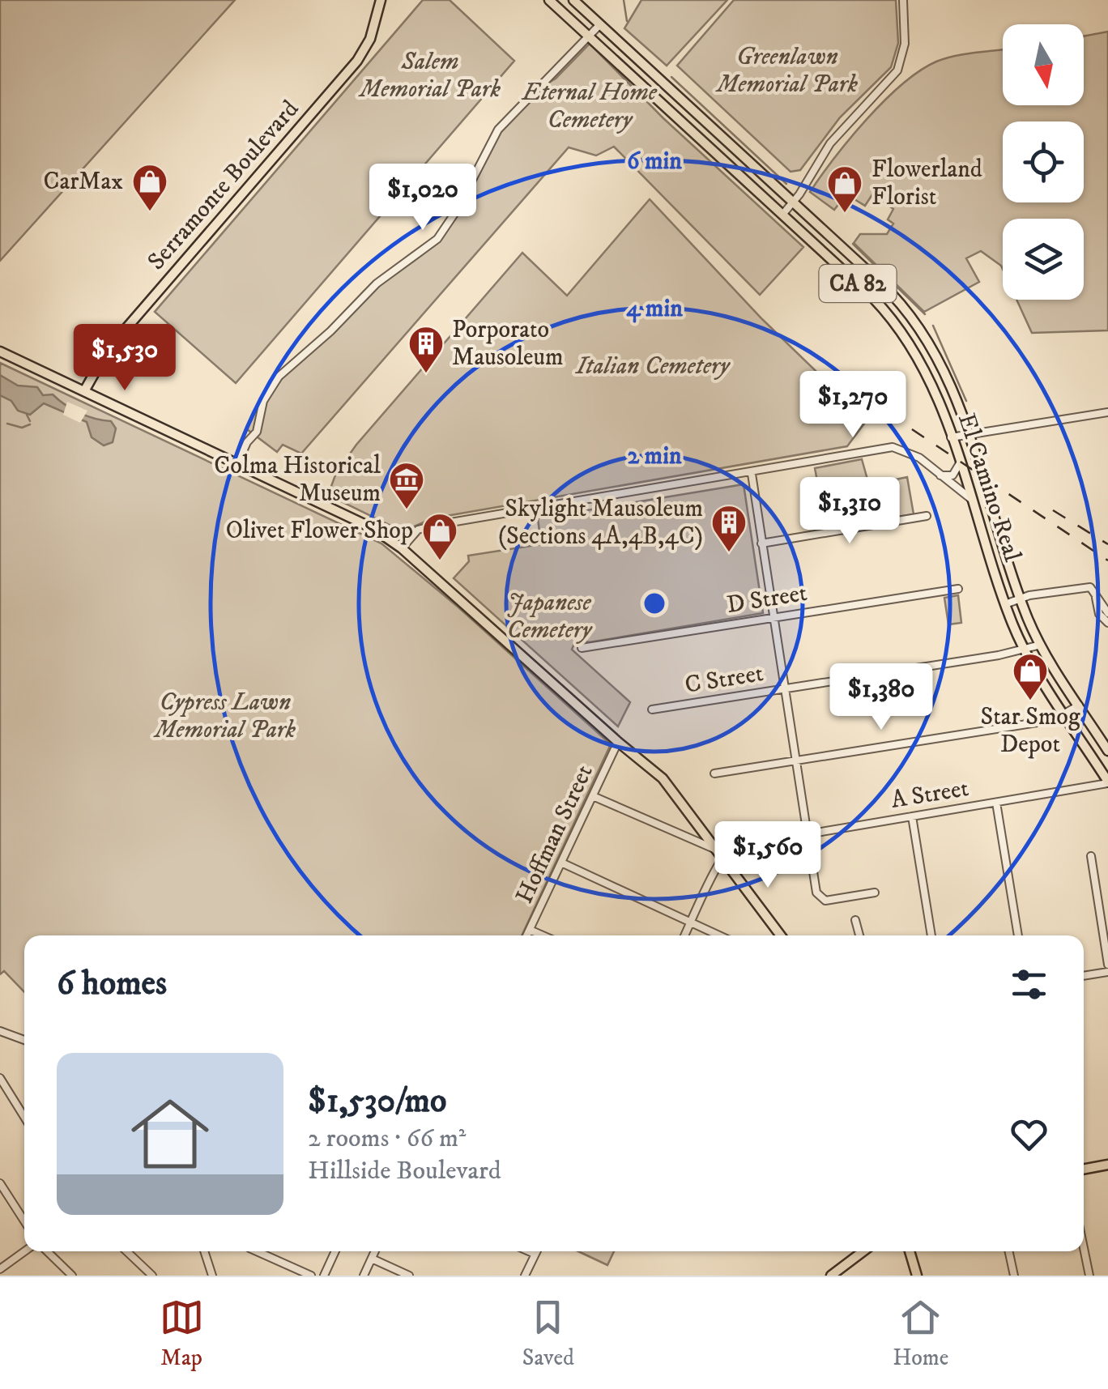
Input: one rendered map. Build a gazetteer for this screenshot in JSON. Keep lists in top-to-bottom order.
{
  "streets": {
    "main road": ["Serramonte Boulevard", "CA 82", "El Camino Real"],
    "street": [
      "D Street",
      "C Street",
      "A Street",
      "Hoffman Street"
    ]
  },
  "crossings": [
    ["El Camino Real", "C Street"],
    ["El Camino Real", "A Street"]
  ],
  "parks": [
    "Greenlawn Memorial Park",
    "Salem Memorial Park",
    "Eternal Home Cemetery",
    "Italian Cemetery",
    "Japanese Cemetery",
    "Cypress Lawn Memorial Park"
  ],
  "places": {
    "shop": [
      "CarMax",
      "Flowerland Florist",
      "Olivet Flower Shop",
      "Star Smog Depot"
    ],
    "building": ["Porporato Mausoleum", "Skylight Mausoleum (Sections 4A,4B,4C)"],
    "museum": ["Colma Historical Museum"]
  },
  "north": "bottom",
  "page": {
    "price": [
      "$1,020",
      "$1,530",
      "$1,270",
      "$1,310",
      "$1,380",
      "$1,560"
    ],
    "heading": "6 homes",
    "list": [
      {
        "name": "$1,530/mo",
        "note": "2 rooms · 66 m² · Hillside Boulevard"
      }
    ],
    "tabs": ["Map", "Saved", "Home"]
  },
  "rings": ["6 min", "4 min", "2 min"]
}
